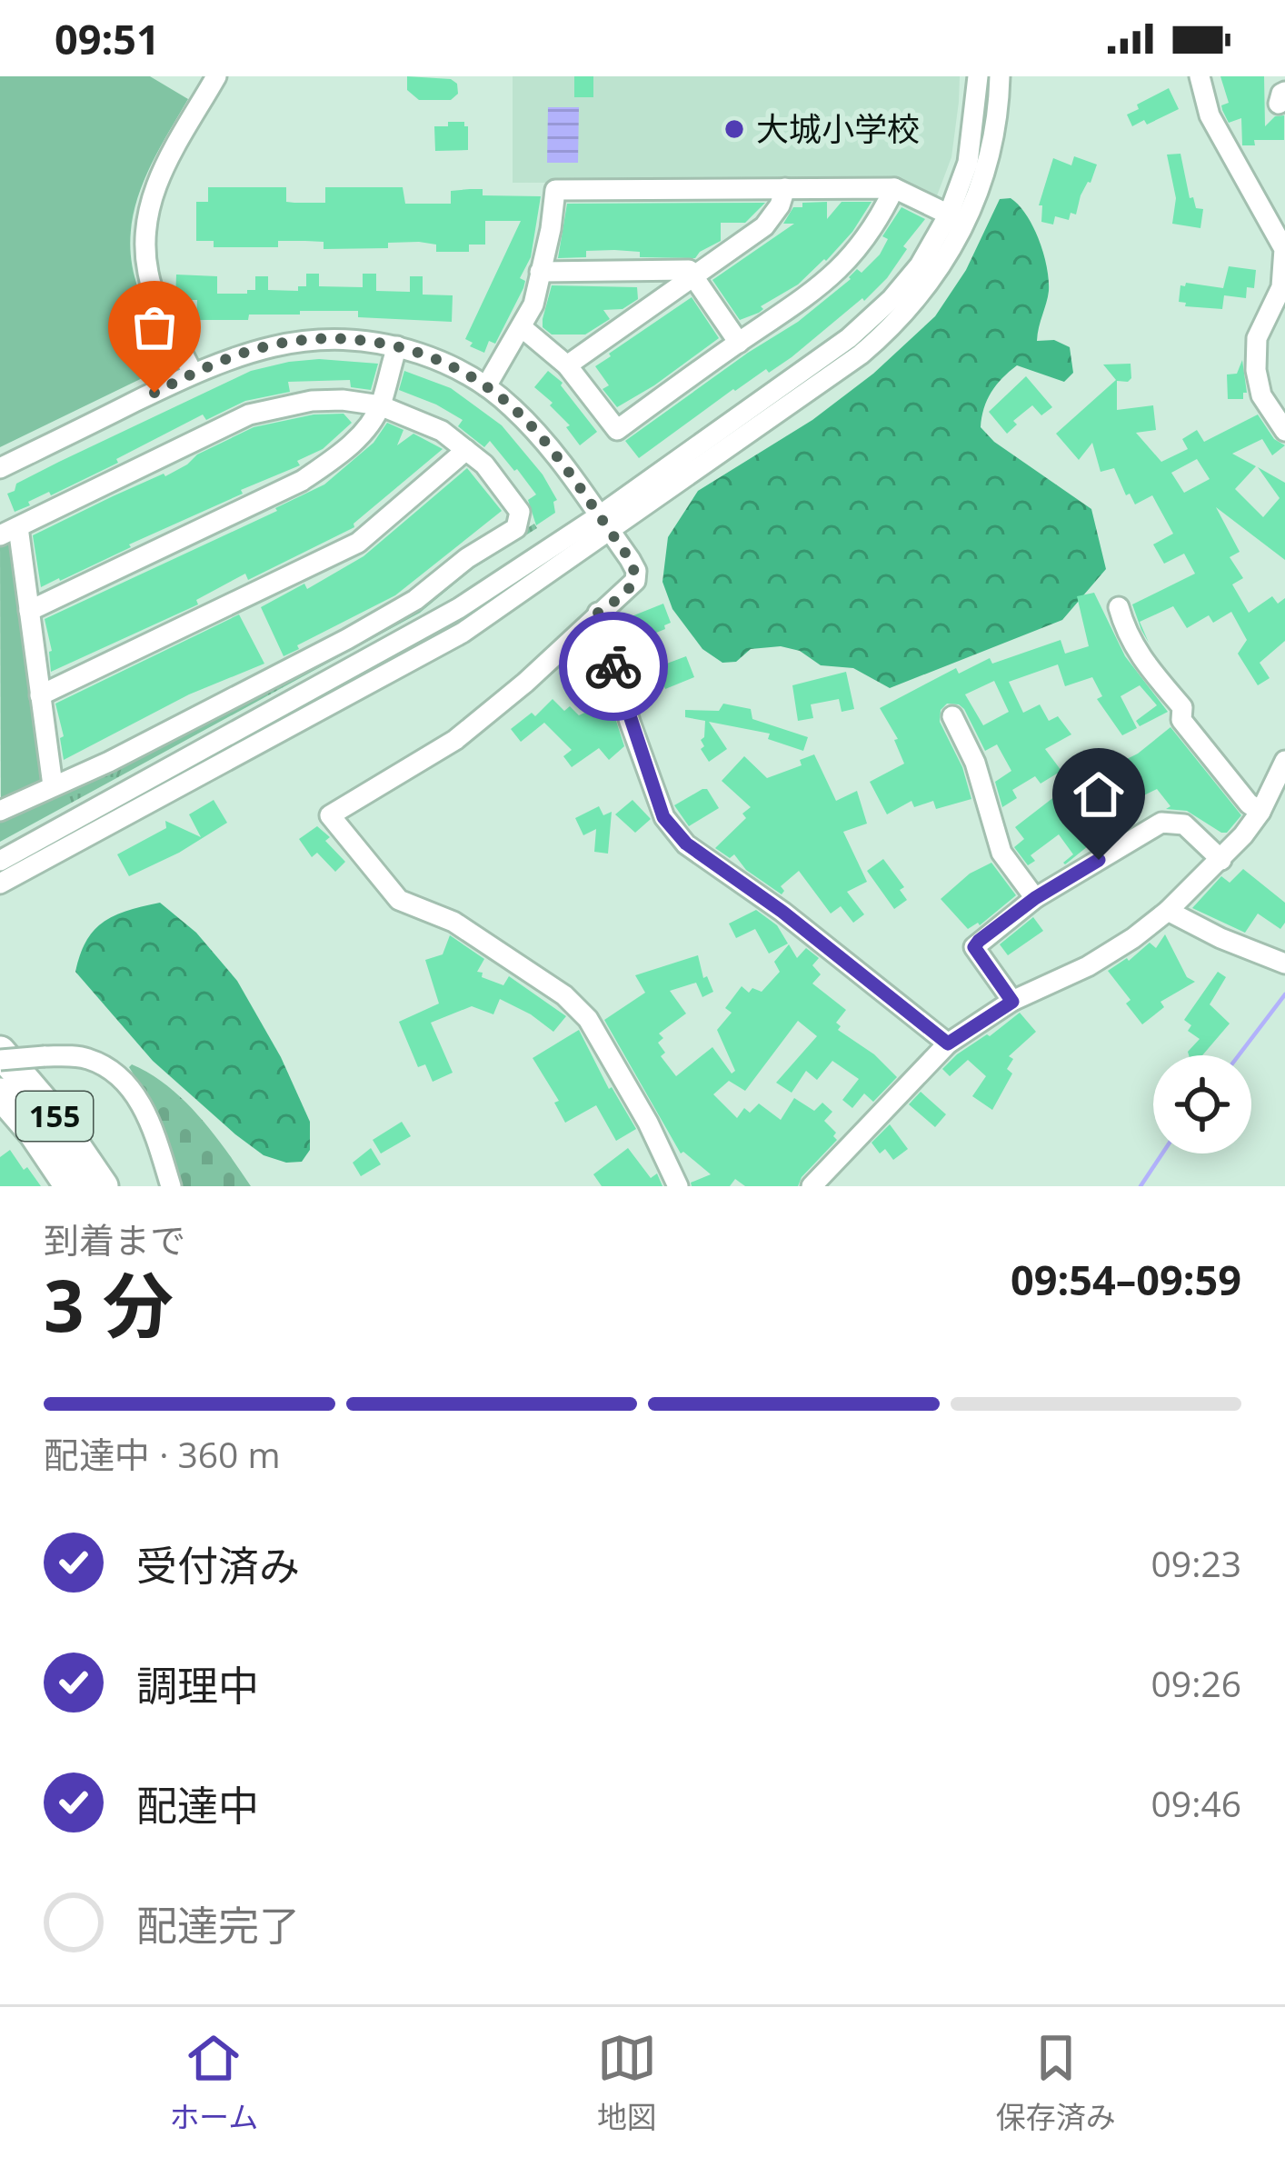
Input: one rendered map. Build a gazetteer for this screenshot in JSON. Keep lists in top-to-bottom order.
{
  "streets": {
    "highway": ["155"]
  },
  "places": ["大城小学校"],
  "page": {
    "status": "09:51",
    "heading": ["3 分", "到着まで", "09:54–09:59"],
    "bar": "配達中 · 360 m",
    "list": [
      ["受付済み", "09:23"],
      ["調理中", "09:26"],
      ["配達中", "09:46"],
      "配達完了"
    ],
    "tabs": ["ホーム", "地図", "保存済み"]
  }
}
